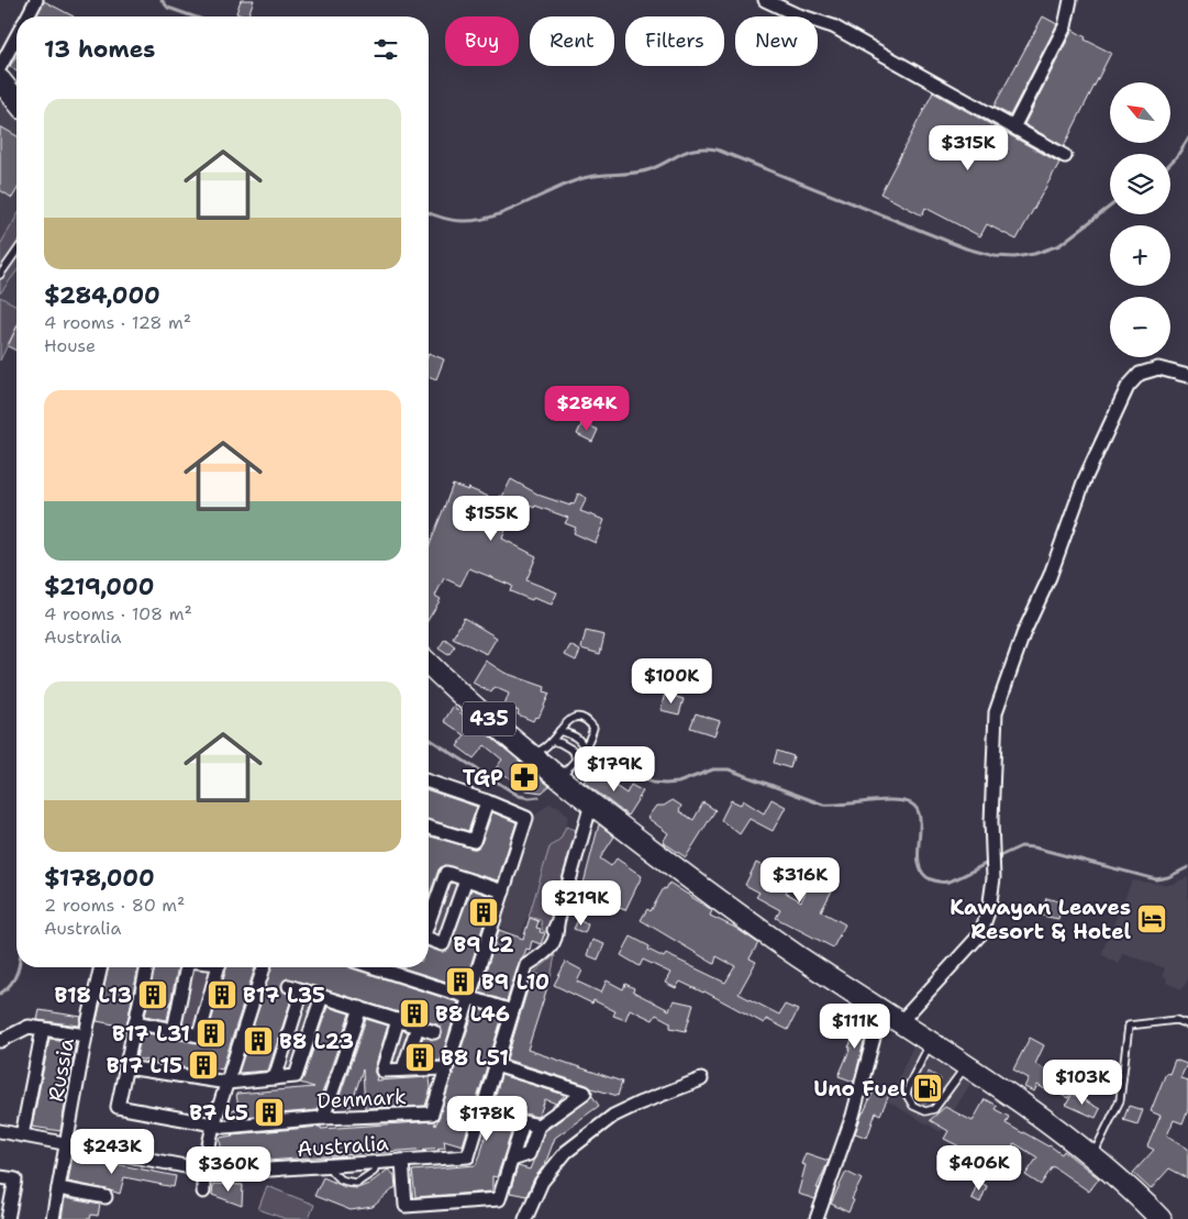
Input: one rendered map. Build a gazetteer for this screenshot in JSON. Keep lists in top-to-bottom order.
{
  "streets": {
    "main road": ["435"],
    "street": ["Russia", "Denmark", "Australia"]
  },
  "crossings": [
    ["435", "Australia"],
    ["Russia", "Australia"]
  ],
  "places": {
    "pharmacy": ["TGP"],
    "building": [
      "B9 L2",
      "B9 L10",
      "B18 L13",
      "B17 L35",
      "B8 L46",
      "B17 L31",
      "B8 L23",
      "B8 L51",
      "B17 L15",
      "B7 L5"
    ],
    "hotel": ["Kawayan Leaves Resort & Hotel"],
    "fuel station": ["Uno Fuel"]
  },
  "north": "top left",
  "page": {
    "chip": [
      "Buy",
      "Rent",
      "Filters",
      "New"
    ],
    "heading": "13 homes",
    "map_buttons": ["+", "−"],
    "list": [
      {
        "name": "$284,000",
        "note": "4 rooms · 128 m² · House"
      },
      {
        "name": "$219,000",
        "note": "4 rooms · 108 m² · Australia"
      },
      {
        "name": "$178,000",
        "note": "2 rooms · 80 m² · Australia"
      }
    ],
    "price": [
      "$315K",
      "$284K",
      "$155K",
      "$100K",
      "$179K",
      "$316K",
      "$219K",
      "$111K",
      "$103K",
      "$178K",
      "$243K",
      "$406K",
      "$360K"
    ]
  }
}
